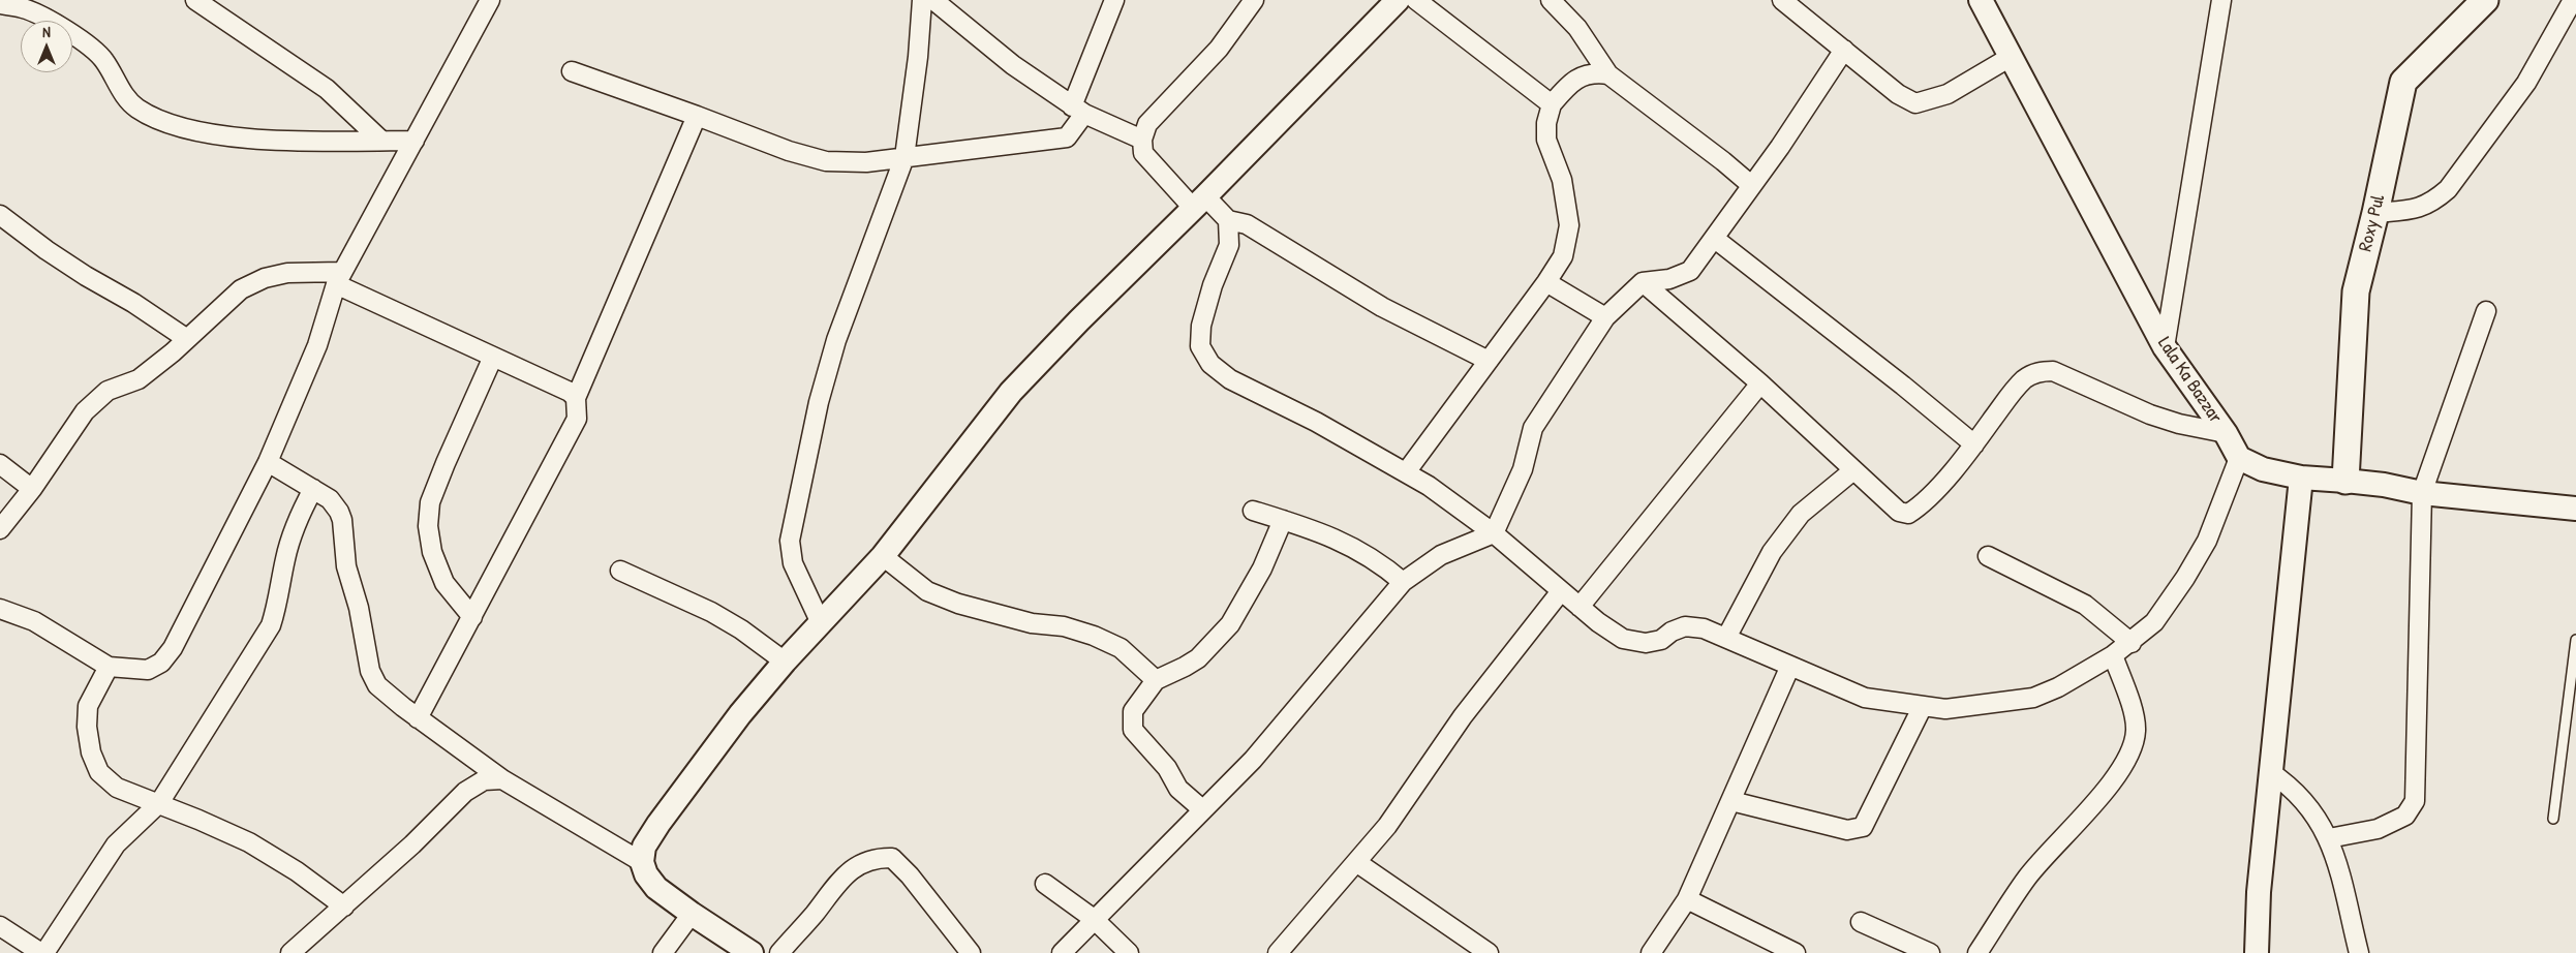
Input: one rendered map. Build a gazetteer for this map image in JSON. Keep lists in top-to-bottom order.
{
  "streets": {
    "main road": ["Roxy Pul"],
    "street": ["Lala Ka Bazzar"]
  },
  "north": "top"
}
